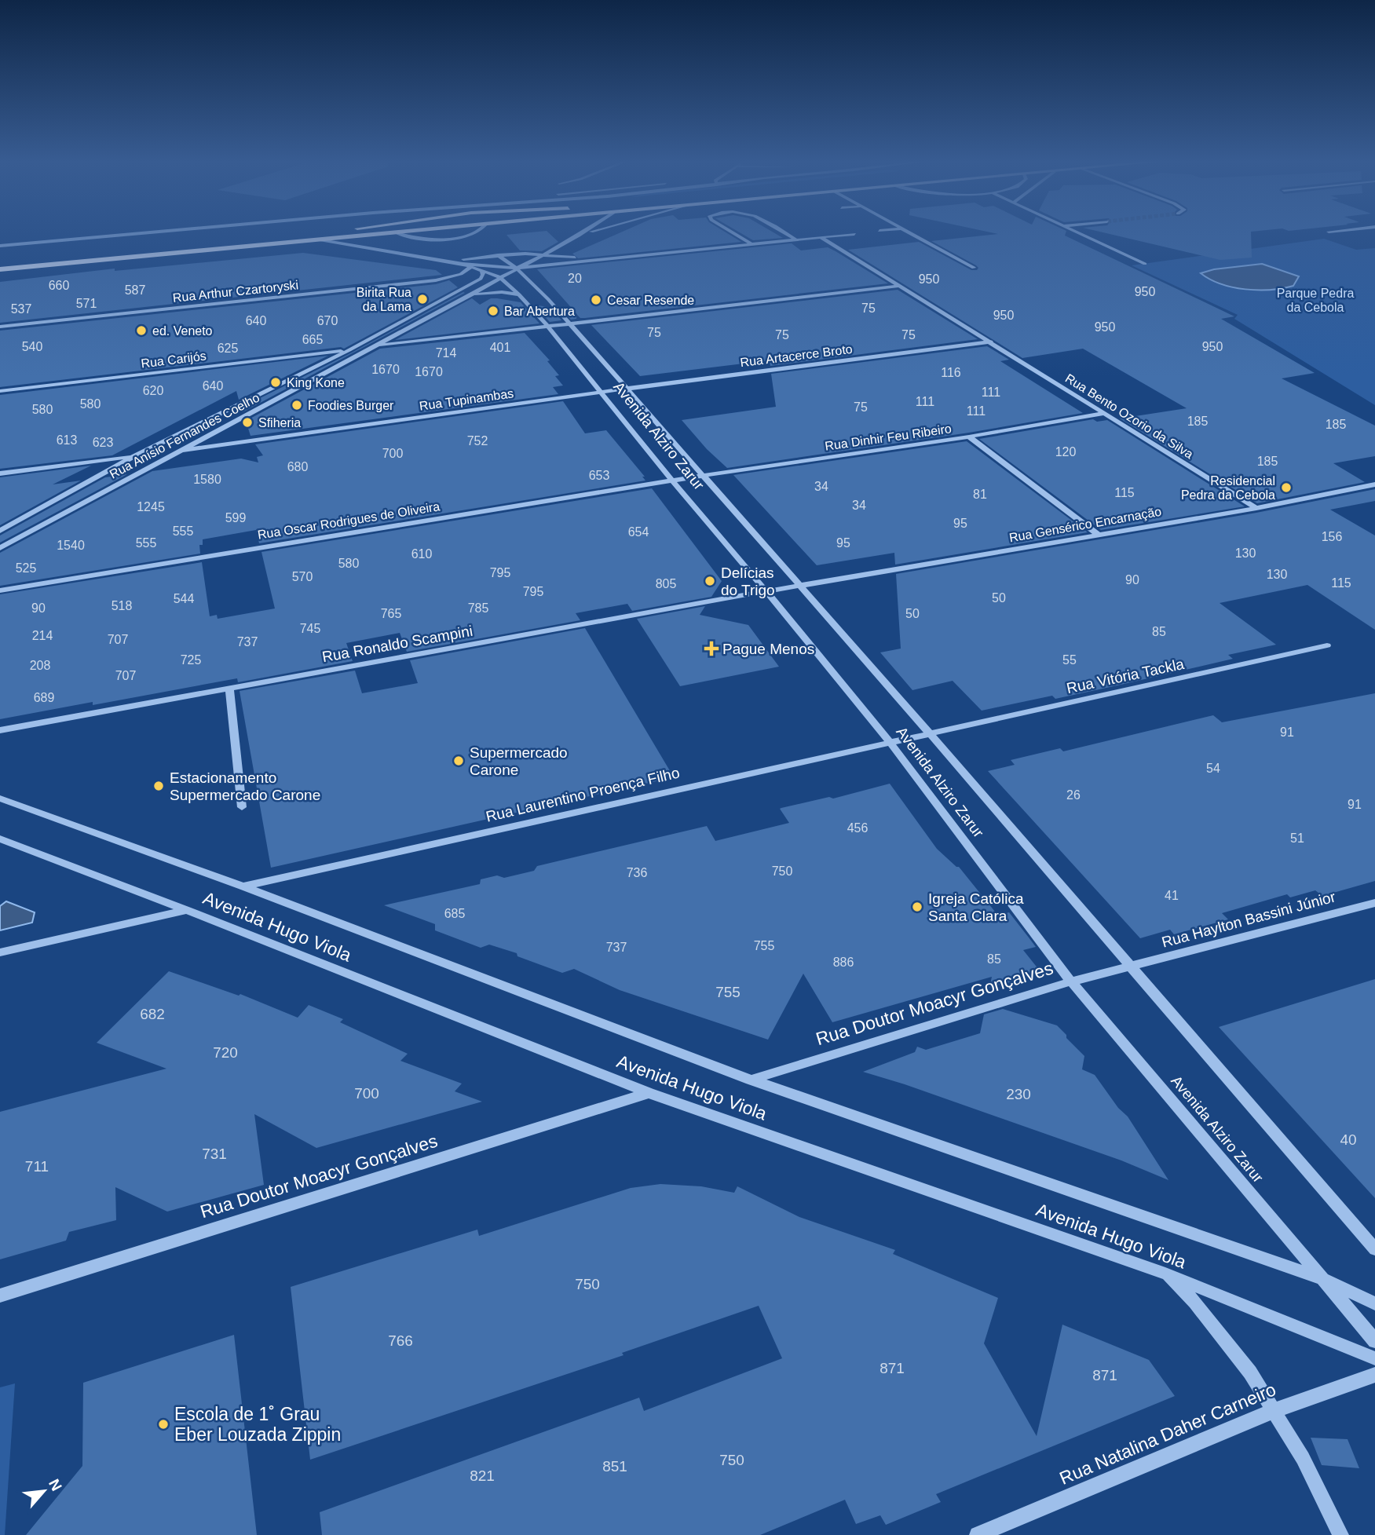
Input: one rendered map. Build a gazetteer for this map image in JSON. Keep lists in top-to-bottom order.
{
  "streets": {
    "street": [
      "Rua Arthur Czartoryski",
      "Rua Artacerce Broto",
      "Rua Carijós",
      "Rua Tupinambas",
      "Rua Bento Ozorio da Silva",
      "Rua Anísio Fernandes Coelho",
      "Avenida Alziro Zarur",
      "Rua Dinhir Feu Ribeiro",
      "Rua Oscar Rodrigues de Oliveira",
      "Rua Gensérico Encarnação",
      "Rua Ronaldo Scampini",
      "Rua Vitória Tackla",
      "Rua Laurentino Proença Filho",
      "Rua Haylton Bassini Júnior",
      "Avenida Hugo Viola",
      "Rua Doutor Moacyr Gonçalves",
      "Rua Natalina Daher Carneiro"
    ]
  },
  "crossings": [
    ["Rua Arthur Czartoryski", "Avenida Alziro Zarur"],
    ["Rua Artacerce Broto", "Rua Tupinambas"],
    ["Rua Artacerce Broto", "Rua Bento Ozorio da Silva"],
    ["Rua Artacerce Broto", "Avenida Alziro Zarur"],
    ["Rua Carijós", "Rua Anísio Fernandes Coelho"],
    ["Rua Tupinambas", "Rua Anísio Fernandes Coelho"],
    ["Rua Tupinambas", "Avenida Alziro Zarur"],
    ["Rua Bento Ozorio da Silva", "Rua Dinhir Feu Ribeiro"],
    ["Rua Bento Ozorio da Silva", "Rua Gensérico Encarnação"],
    ["Rua Anísio Fernandes Coelho", "Avenida Alziro Zarur"],
    ["Avenida Alziro Zarur", "Rua Dinhir Feu Ribeiro"],
    ["Avenida Alziro Zarur", "Rua Oscar Rodrigues de Oliveira"],
    ["Avenida Alziro Zarur", "Rua Gensérico Encarnação"],
    ["Avenida Alziro Zarur", "Rua Ronaldo Scampini"],
    ["Avenida Alziro Zarur", "Rua Vitória Tackla"],
    ["Avenida Alziro Zarur", "Rua Laurentino Proença Filho"],
    ["Avenida Alziro Zarur", "Rua Haylton Bassini Júnior"],
    ["Avenida Alziro Zarur", "Avenida Hugo Viola"],
    ["Avenida Alziro Zarur", "Rua Doutor Moacyr Gonçalves"],
    ["Rua Dinhir Feu Ribeiro", "Rua Oscar Rodrigues de Oliveira"],
    ["Rua Gensérico Encarnação", "Rua Ronaldo Scampini"],
    ["Rua Vitória Tackla", "Rua Laurentino Proença Filho"],
    ["Rua Laurentino Proença Filho", "Avenida Hugo Viola"],
    ["Rua Haylton Bassini Júnior", "Rua Doutor Moacyr Gonçalves"],
    ["Avenida Hugo Viola", "Rua Doutor Moacyr Gonçalves"]
  ],
  "parks": ["Parque Pedra da Cebola"],
  "places": {
    "other": [
      "Birita Rua da Lama",
      "Cesar Resende",
      "Bar Abertura",
      "ed. Veneto",
      "King Kone",
      "Foodies Burger",
      "Sfiheria",
      "Residencial Pedra da Cebola",
      "Delícias do Trigo",
      "Supermercado Carone",
      "Estacionamento Supermercado Carone",
      "Igreja Católica Santa Clara",
      "Escola de 1˚ Grau Eber Louzada Zippin"
    ],
    "health": ["Pague Menos"]
  },
  "house_numbers": [
    "20",
    "950",
    "660",
    "587",
    "950",
    "571",
    "75",
    "537",
    "950",
    "640",
    "670",
    "950",
    "75",
    "75",
    "75",
    "665",
    "540",
    "950",
    "401",
    "625",
    "714",
    "1670",
    "1670",
    "116",
    "640",
    "620",
    "111",
    "111",
    "580",
    "75",
    "580",
    "111",
    "185",
    "185",
    "613",
    "752",
    "623",
    "120",
    "700",
    "185",
    "680",
    "653",
    "1580",
    "34",
    "115",
    "81",
    "34",
    "1245",
    "599",
    "95",
    "555",
    "654",
    "156",
    "555",
    "95",
    "1540",
    "130",
    "610",
    "580",
    "525",
    "795",
    "130",
    "570",
    "90",
    "115",
    "805",
    "795",
    "50",
    "544",
    "518",
    "90",
    "785",
    "765",
    "50",
    "745",
    "85",
    "214",
    "707",
    "737",
    "725",
    "55",
    "208",
    "707",
    "689",
    "91",
    "54",
    "26",
    "91",
    "456",
    "51",
    "750",
    "736",
    "41",
    "685",
    "755",
    "737",
    "85",
    "886",
    "755",
    "682",
    "720",
    "700",
    "230",
    "40",
    "731",
    "711",
    "750",
    "766",
    "871",
    "871",
    "750",
    "851",
    "821"
  ],
  "north": "top right"
}
